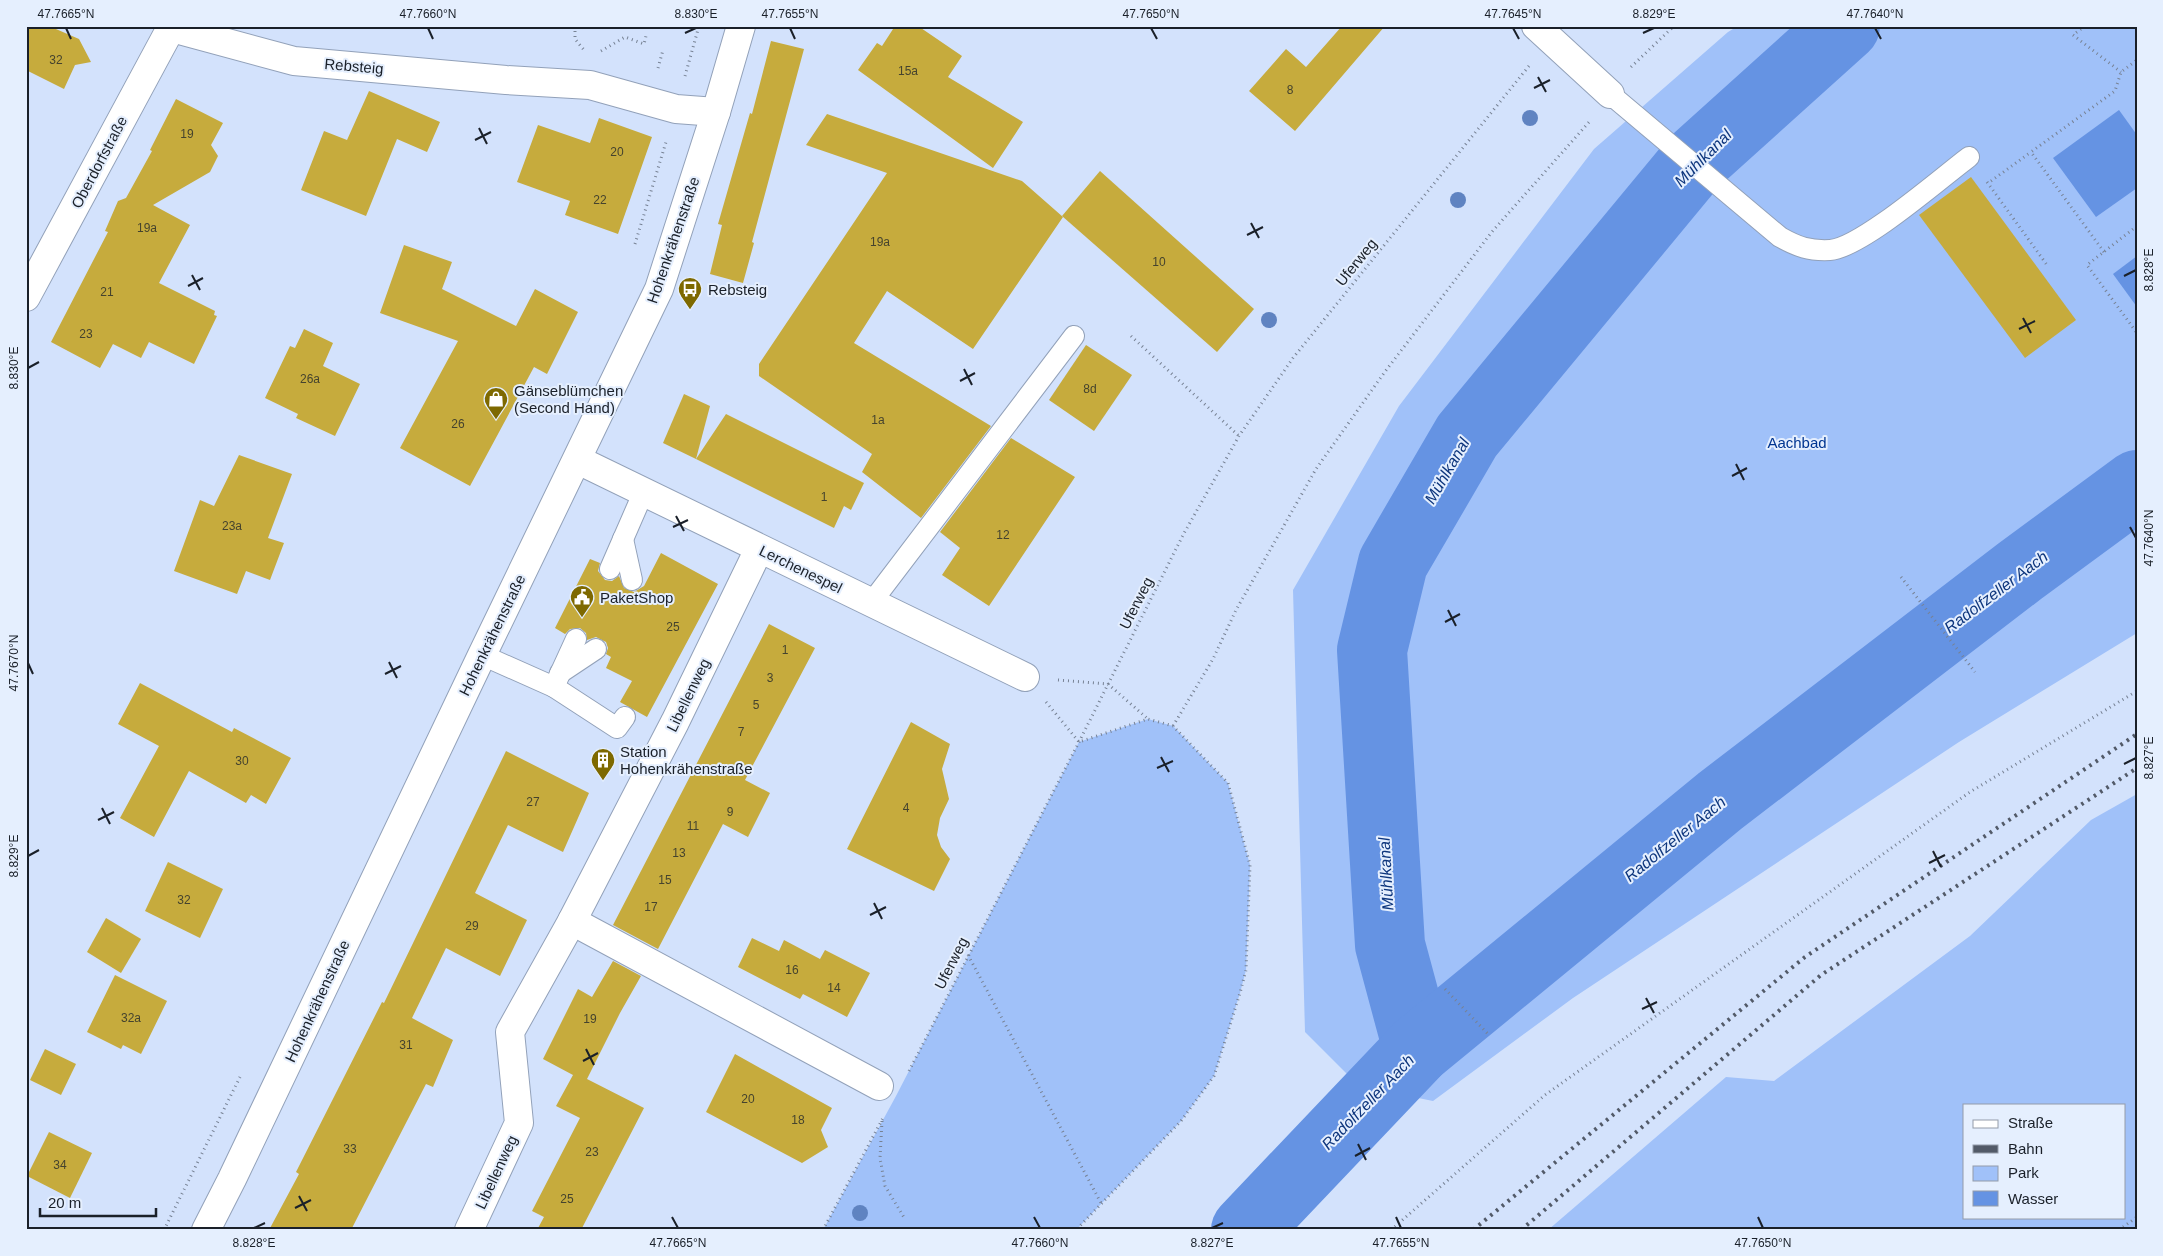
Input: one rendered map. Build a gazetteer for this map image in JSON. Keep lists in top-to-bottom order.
{
  "streets": {
    "street": [
      "Rebsteig",
      "Oberdorfstraße",
      "Hohenkrähenstraße",
      "Lerchenespel",
      "Libellenweg"
    ],
    "path": ["Uferweg"]
  },
  "crossings": [
    ["Rebsteig", "Oberdorfstraße"],
    ["Rebsteig", "Hohenkrähenstraße"],
    ["Hohenkrähenstraße", "Lerchenespel"],
    ["Lerchenespel", "Libellenweg"]
  ],
  "water": ["Mühlkanal", "Radolfzeller Aach"],
  "parks": ["Aachbad"],
  "places": {
    "bus stop": ["Rebsteig"],
    "shop": ["Gänseblümchen (Second Hand)"],
    "public building": ["PaketShop"],
    "building": ["Station Hohenkrähenstraße"]
  },
  "house_numbers": [
    "32",
    "15a",
    "8",
    "19",
    "20",
    "22",
    "19a",
    "19a",
    "10",
    "21",
    "23",
    "26a",
    "8d",
    "1a",
    "26",
    "1",
    "23a",
    "12",
    "25",
    "1",
    "3",
    "5",
    "7",
    "30",
    "27",
    "4",
    "9",
    "11",
    "13",
    "15",
    "32",
    "17",
    "29",
    "16",
    "14",
    "32a",
    "19",
    "31",
    "20",
    "18",
    "33",
    "23",
    "34",
    "25"
  ],
  "legend": [
    "Straße",
    "Bahn",
    "Park",
    "Wasser"
  ],
  "scale_bar": "20 m",
  "coordinates": [
    "47.7665°N",
    "47.7660°N",
    "8.830°E",
    "47.7655°N",
    "47.7650°N",
    "47.7645°N",
    "8.829°E",
    "47.7640°N",
    "8.828°E",
    "47.7670°N",
    "8.827°E"
  ]
}
